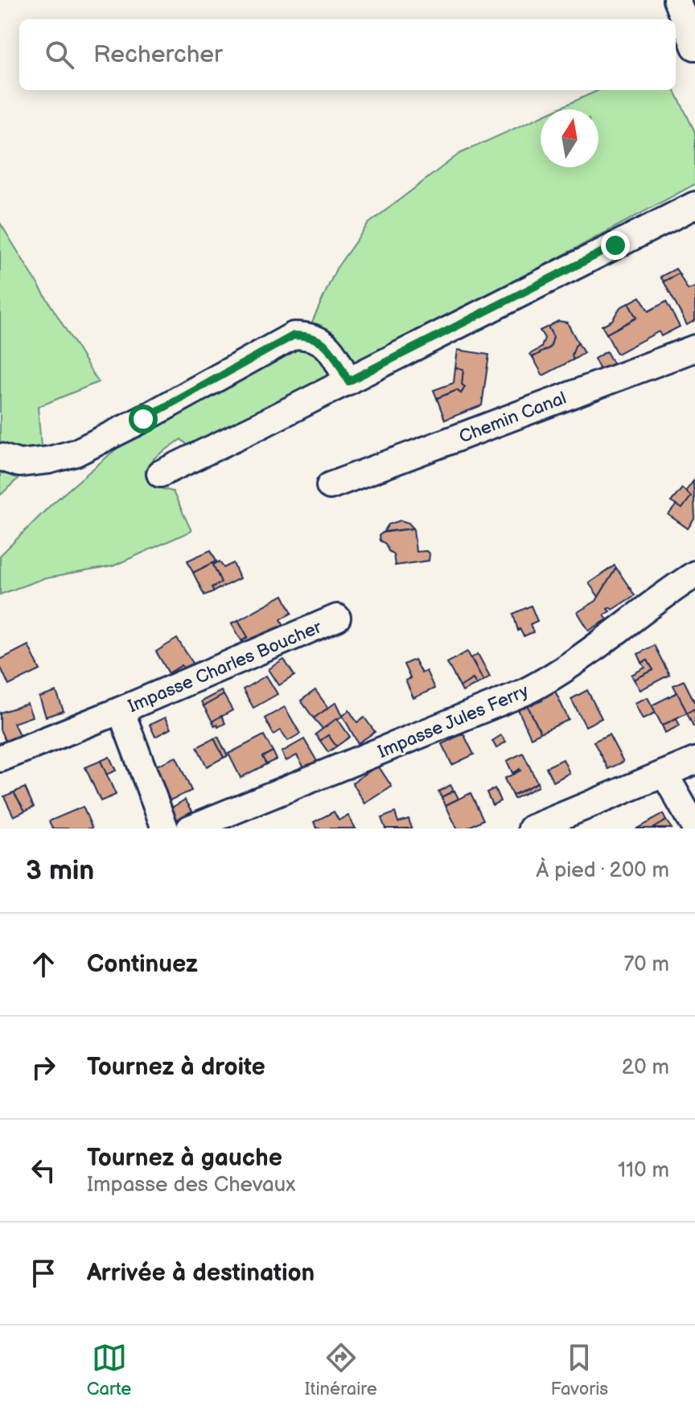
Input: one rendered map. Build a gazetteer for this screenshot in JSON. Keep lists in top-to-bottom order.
{
  "streets": {
    "street": ["Chemin Canal", "Impasse Charles Boucher", "Impasse Jules Ferry"]
  },
  "north": "top",
  "page": {
    "search": "Rechercher",
    "heading": ["3 min", "À pied · 200 m"],
    "list": [
      ["Continuez", "70 m"],
      ["Tournez à droite", "20 m"],
      ["Tournez à gauche", "Impasse des Chevaux", "110 m"],
      "Arrivée à destination"
    ],
    "nav": ["Carte", "Itinéraire", "Favoris"]
  }
}
